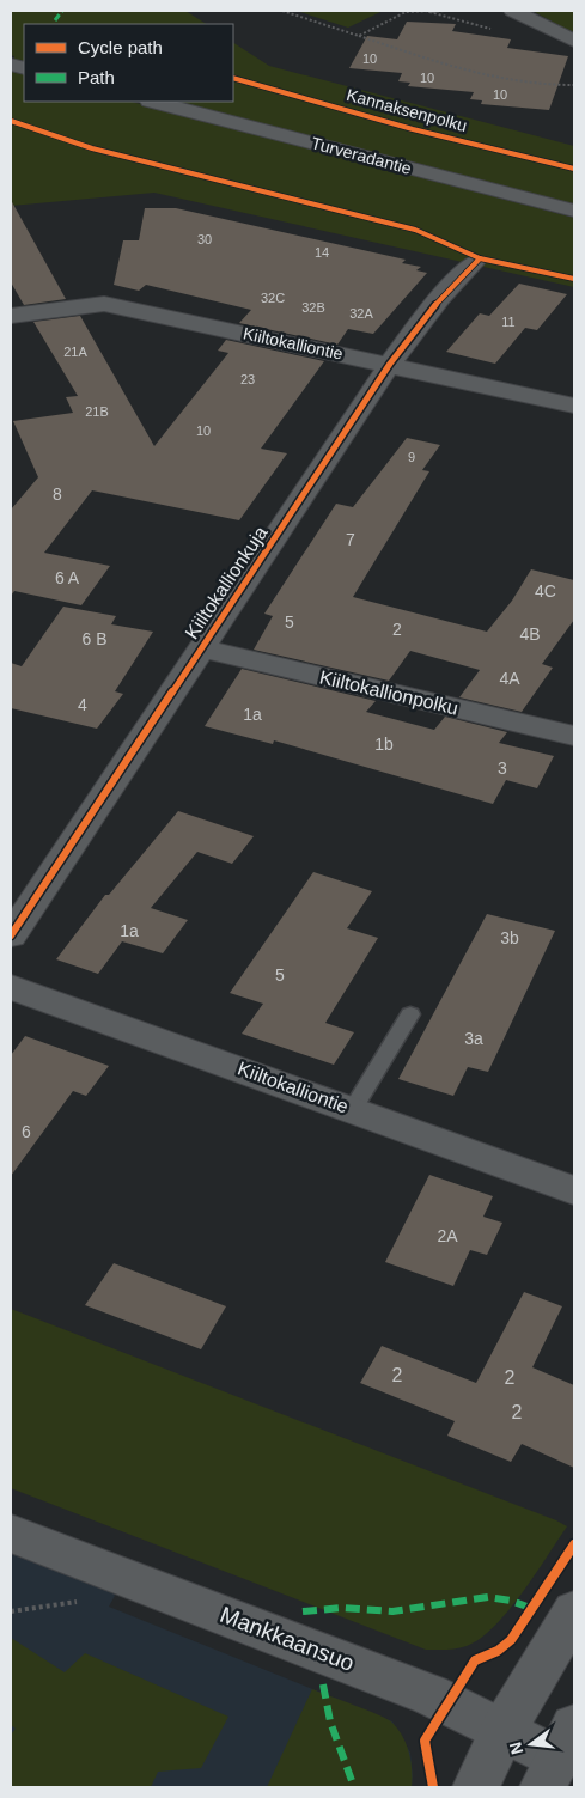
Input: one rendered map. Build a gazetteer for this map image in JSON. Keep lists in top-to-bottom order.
{
  "streets": {
    "street": [
      "Turveradantie",
      "Kiiltokalliontie",
      "Kiiltokallionkuja",
      "Kiiltokallionpolku",
      "Mankkaansuo"
    ],
    "cycle path": ["Kannaksenpolku"]
  },
  "crossings": [
    ["Kiiltokalliontie", "Kiiltokallionkuja"],
    ["Kiiltokallionkuja", "Kiiltokallionpolku"]
  ],
  "house_numbers": [
    "10",
    "10",
    "10",
    "30",
    "14",
    "32C",
    "32B",
    "32A",
    "11",
    "21A",
    "23",
    "21B",
    "10",
    "9",
    "8",
    "7",
    "6 A",
    "4C",
    "5",
    "2",
    "4B",
    "6 B",
    "4A",
    "4",
    "1a",
    "1b",
    "3",
    "1a",
    "3b",
    "5",
    "3a",
    "6",
    "2A",
    "2",
    "2",
    "2"
  ],
  "legend": ["Cycle path", "Path"],
  "north": "left"
}
